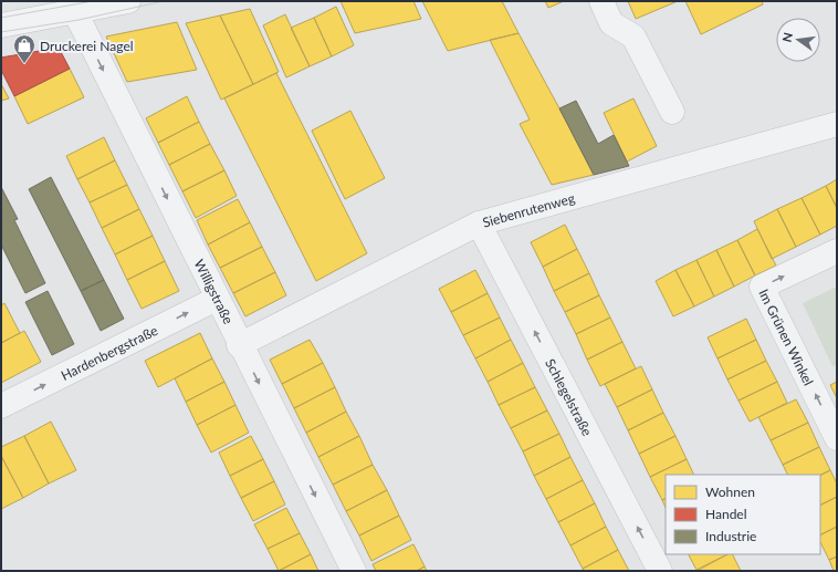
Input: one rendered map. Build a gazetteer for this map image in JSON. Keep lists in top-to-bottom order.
{
  "streets": {
    "street": [
      "Siebenrutenweg",
      "Willigstraße",
      "Im Grünen Winkel",
      "Hardenbergstraße",
      "Schlegelstraße"
    ]
  },
  "crossings": [
    ["Siebenrutenweg", "Willigstraße"],
    ["Siebenrutenweg", "Schlegelstraße"],
    ["Willigstraße", "Hardenbergstraße"]
  ],
  "one_way": ["Willigstraße", "Hardenbergstraße", "Schlegelstraße"],
  "places": {
    "shop": ["Druckerei Nagel"]
  },
  "legend": ["Wohnen", "Handel", "Industrie"],
  "north": "left"
}
